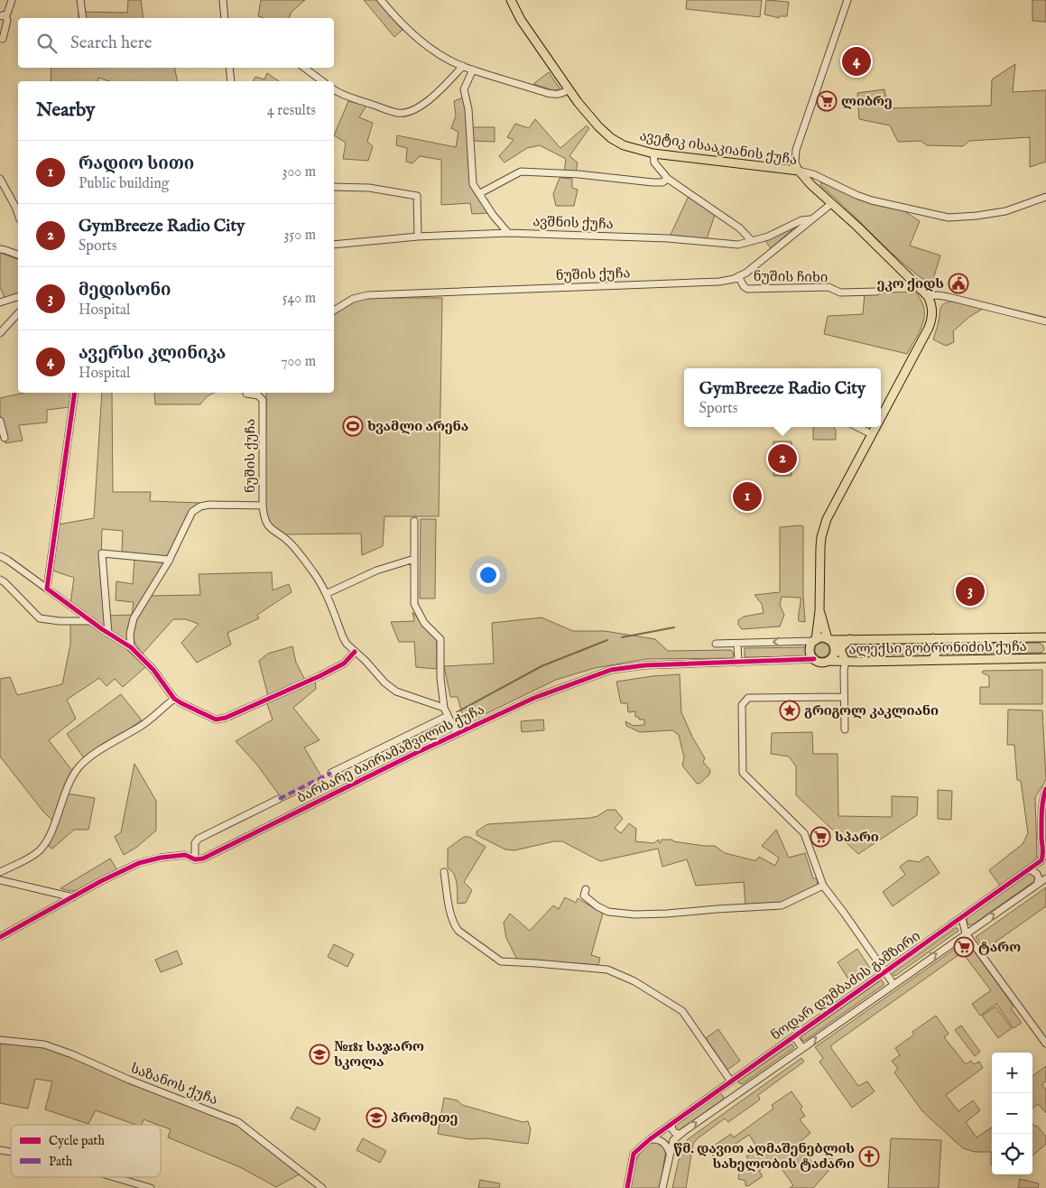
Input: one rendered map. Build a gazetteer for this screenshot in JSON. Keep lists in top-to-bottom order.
{
  "streets": {
    "main road": ["ავეტიკ ისააკიანის ქუჩა", "ალექსი გობრონიძის ქუჩა"],
    "street": [
      "ავშნის ქუჩა",
      "ნუშის ქუჩა",
      "ნუშის ჩიხი",
      "ბარბარე ბაირამაშვილის ქუჩა",
      "ნოდარ დუმბაძის გამზირი",
      "საზანოს ქუჩა"
    ]
  },
  "crossings": [
    ["ავეტიკ ისააკიანის ქუჩა", "ნუშის ქუჩა"],
    ["ავშნის ქუჩა", "ნუშის ქუჩა"],
    ["ნუშის ქუჩა", "ნუშის ჩიხი"],
    ["ალექსი გობრონიძის ქუჩა", "ბარბარე ბაირამაშვილის ქუჩა"]
  ],
  "places": {
    "supermarket": ["ლიბრე", "სპარი", "ტარო"],
    "public building": ["ეკო ქიდს"],
    "sports": ["ხვამლი არენა"],
    "place": ["გრიგოლ კაკლიანი"],
    "school or university": ["№181 საჯარო სკოლა", "პრომეთე"],
    "church": ["წმ. დავით აღმაშენებლის სახელობის ტაძარი"]
  },
  "legend": ["Cycle path", "Path"],
  "page": {
    "search": "Search here",
    "pins": [
      "4",
      "2",
      "1",
      "3"
    ],
    "heading": ["Nearby", "4 results"],
    "list": [
      {
        "mark": "1",
        "name": "რადიო სითი",
        "note": "Public building",
        "value": "300 m"
      },
      {
        "mark": "2",
        "name": "GymBreeze Radio City",
        "note": "Sports",
        "value": "350 m"
      },
      {
        "mark": "3",
        "name": "მედისონი",
        "note": "Hospital",
        "value": "540 m"
      },
      {
        "mark": "4",
        "name": "ავერსი კლინიკა",
        "note": "Hospital",
        "value": "700 m"
      }
    ],
    "popup": ["GymBreeze Radio City", "Sports"],
    "map_buttons": ["+", "−"]
  }
}
